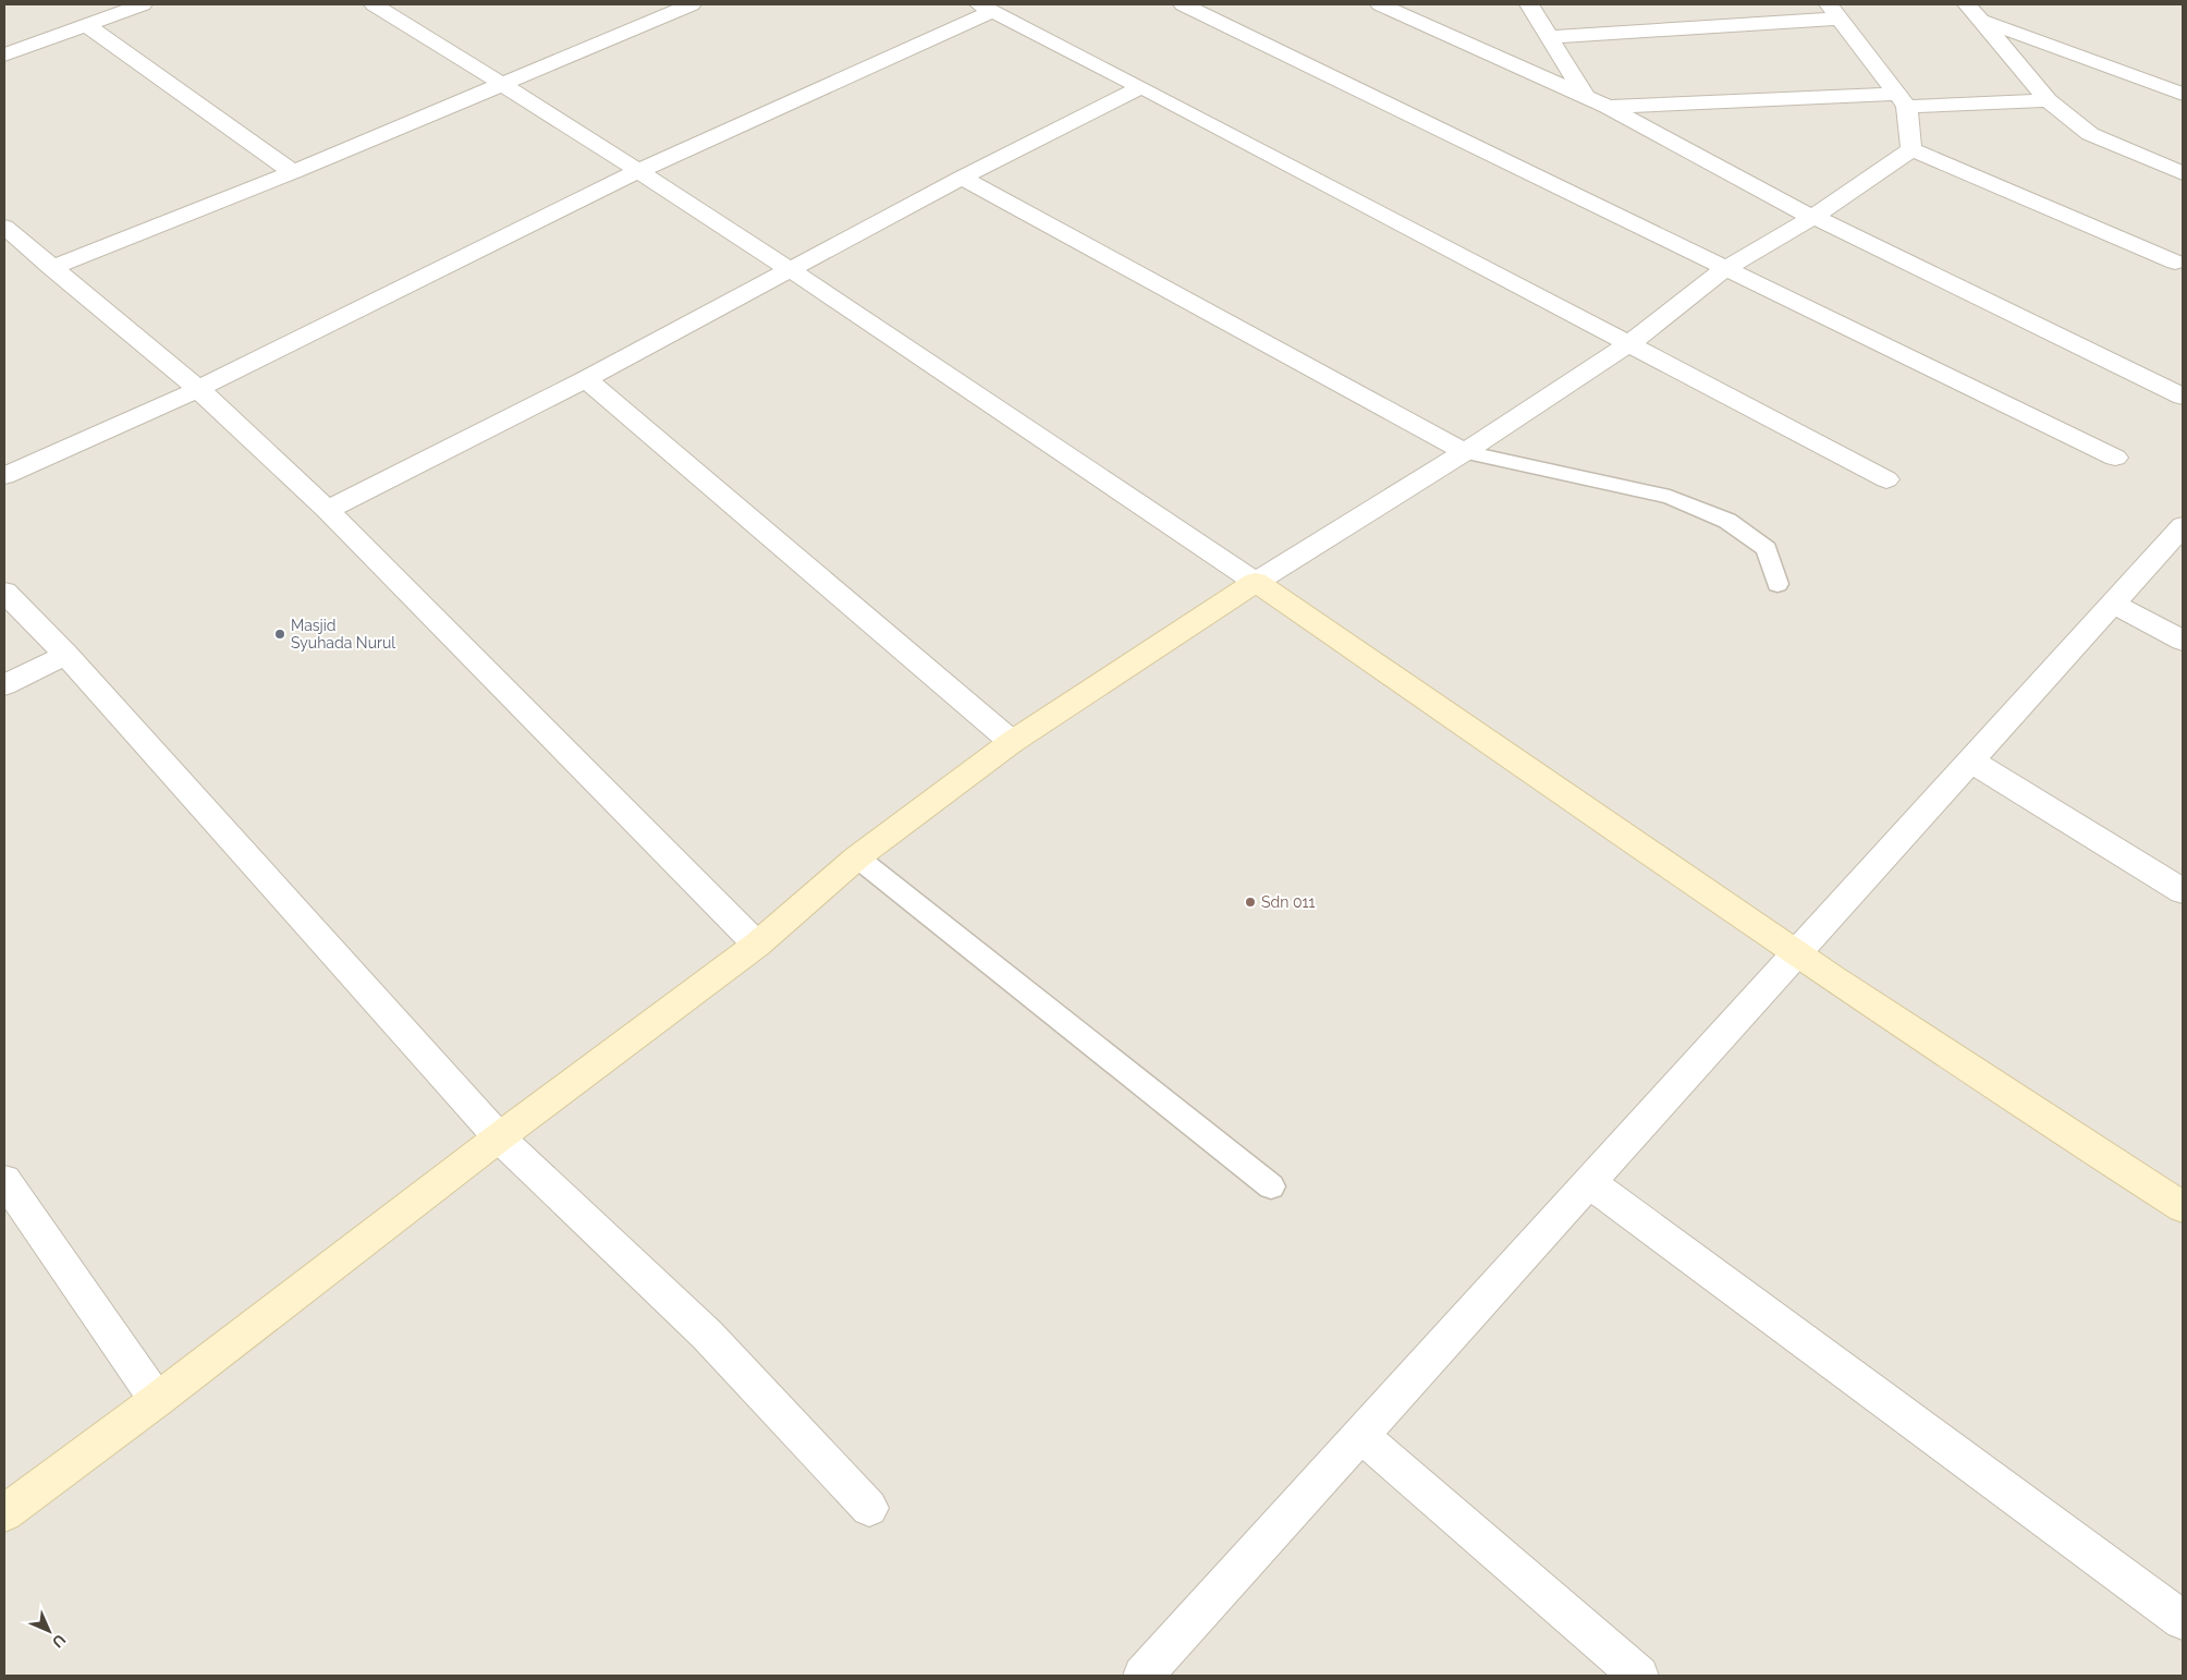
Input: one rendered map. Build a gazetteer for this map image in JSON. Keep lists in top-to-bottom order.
{
  "places": ["Masjid Syuhada Nurul", "Sdn 011"],
  "north": "bottom right"
}
